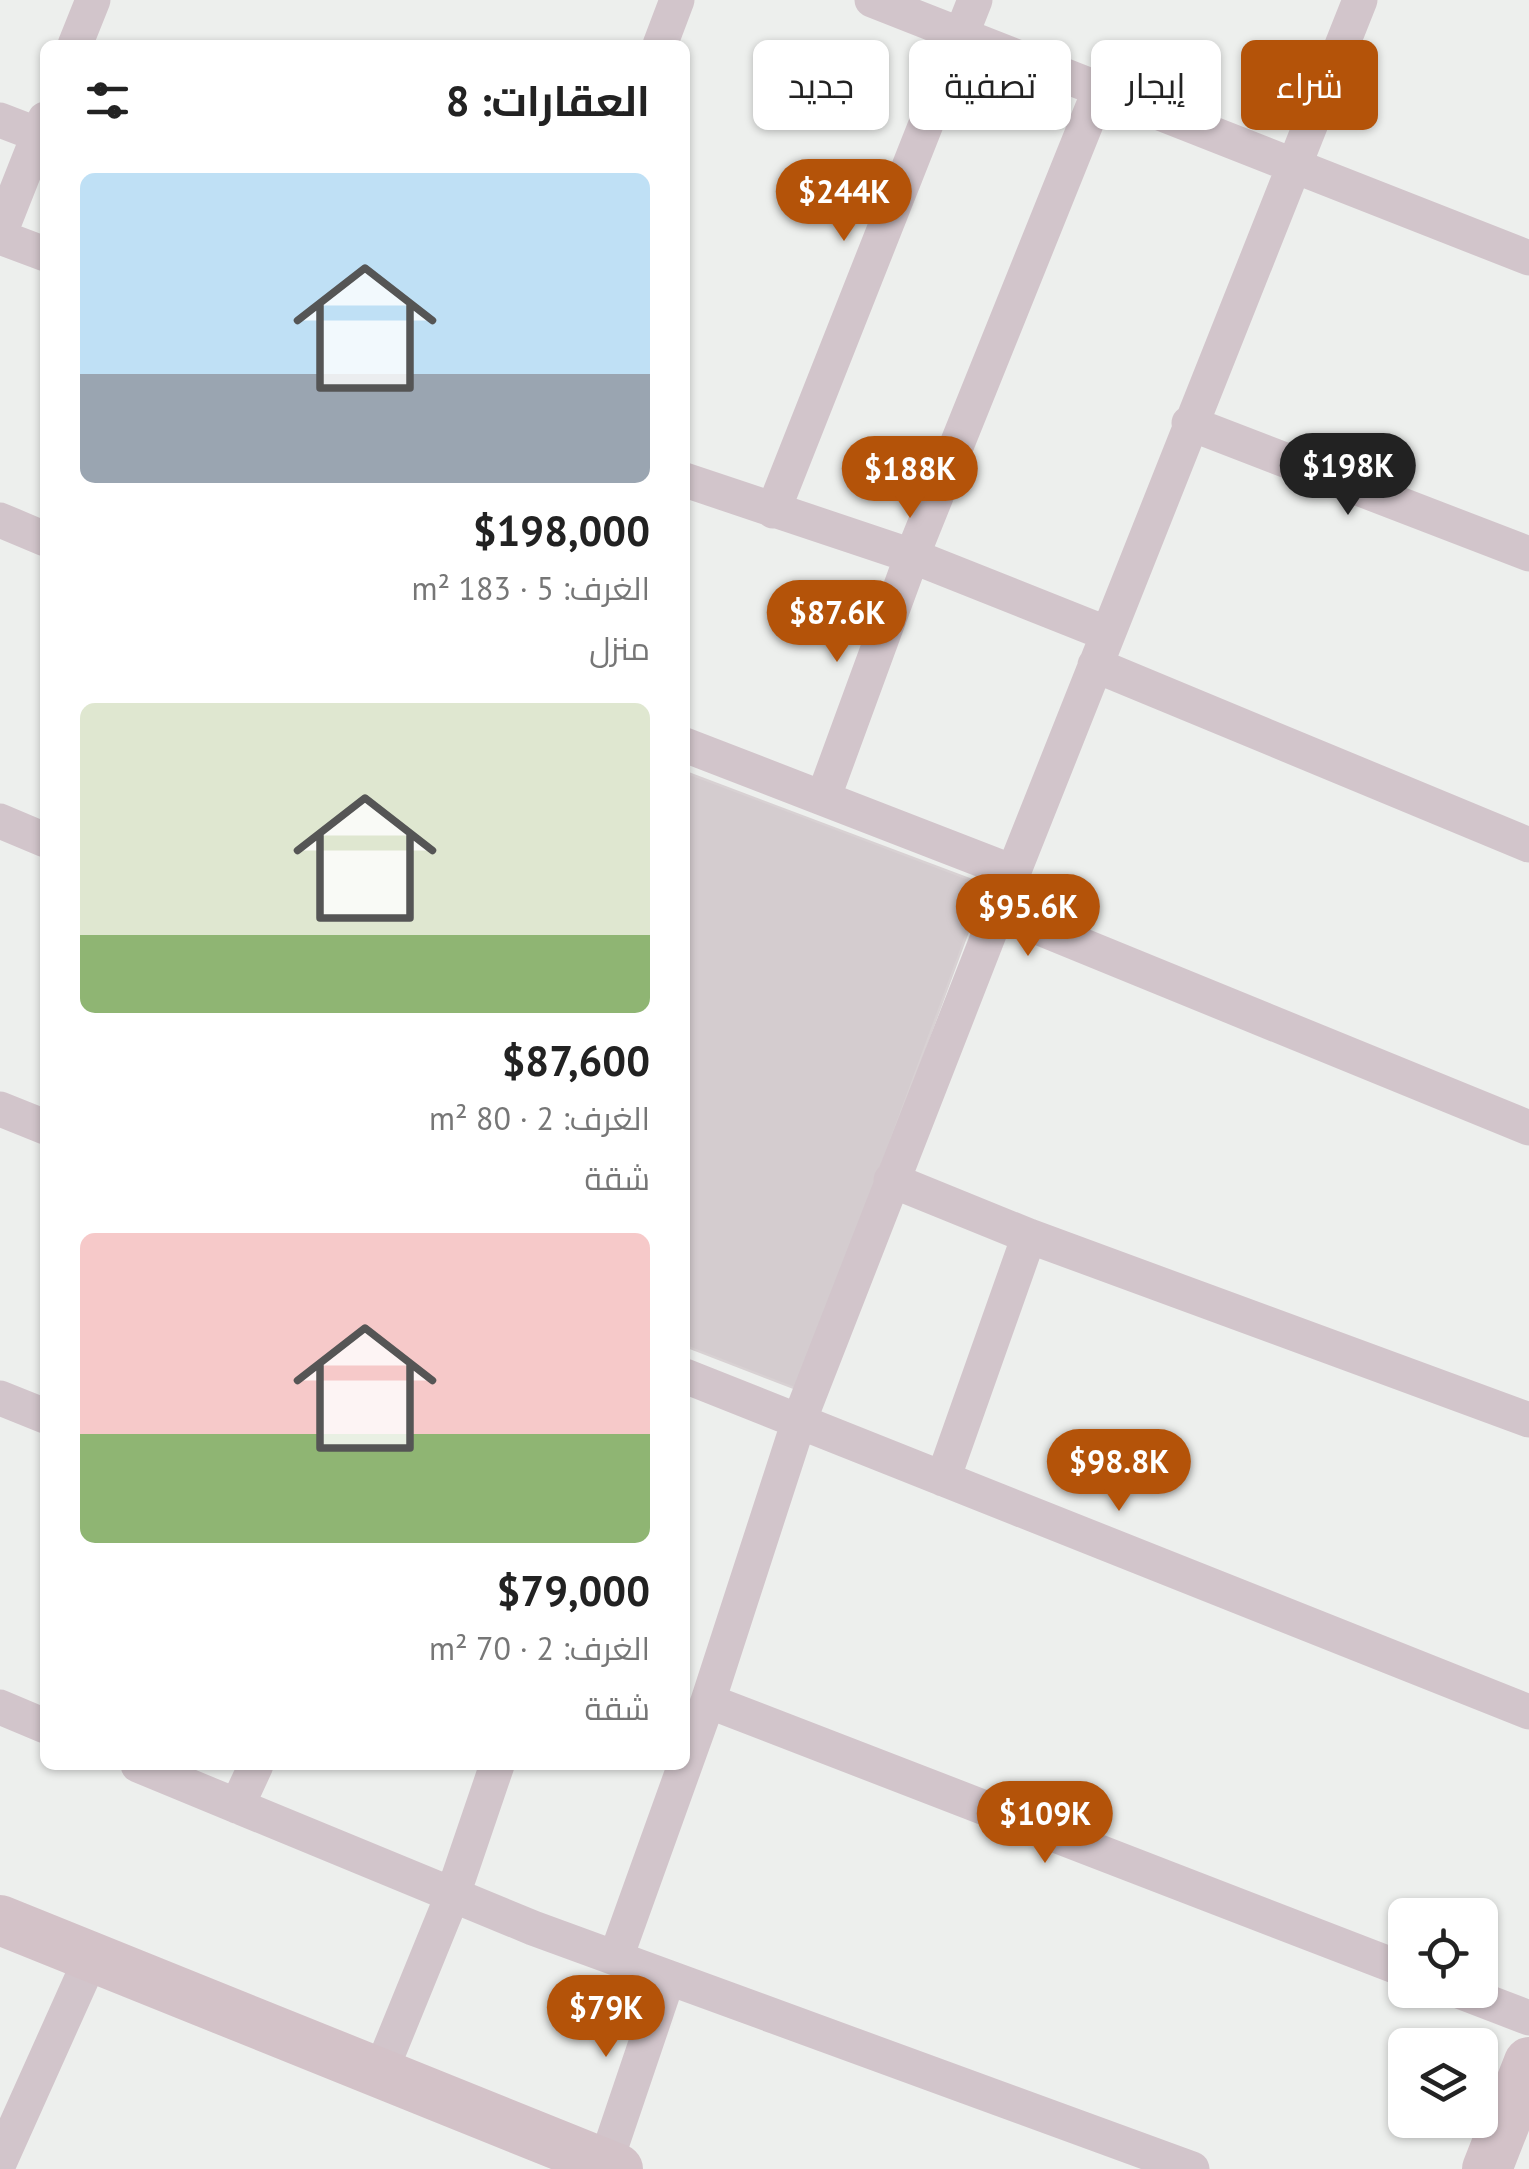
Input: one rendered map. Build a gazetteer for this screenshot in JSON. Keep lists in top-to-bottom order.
{
  "page": {
    "chip": [
      "شراء",
      "إيجار",
      "تصفية",
      "جديد"
    ],
    "heading": "العقارات: 8",
    "price": [
      "$244K",
      "$198K",
      "$188K",
      "$87.6K",
      "$95.6K",
      "$98.8K",
      "$109K",
      "$79K"
    ],
    "list": [
      {
        "name": "$198,000",
        "note": "الغرف: 5 · 183 m² · منزل"
      },
      {
        "name": "$87,600",
        "note": "الغرف: 2 · 80 m² · شقة"
      },
      {
        "name": "$79,000",
        "note": "الغرف: 2 · 70 m² · شقة"
      }
    ]
  }
}
